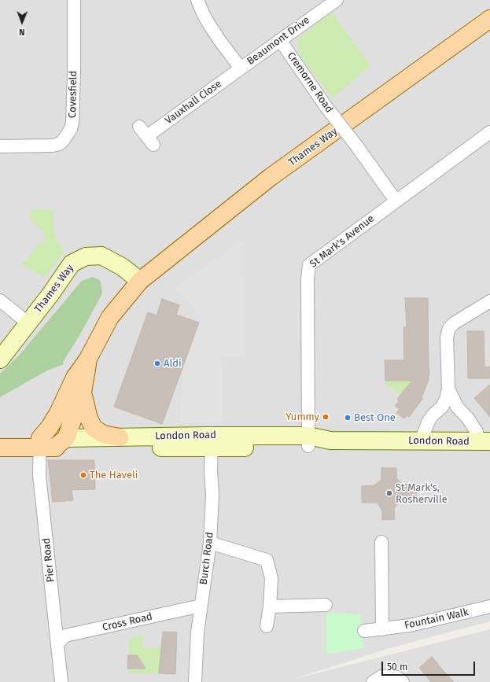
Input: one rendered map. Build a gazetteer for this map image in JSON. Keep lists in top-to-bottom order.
{
  "streets": {
    "main road": ["Thames Way", "London Road"],
    "street": [
      "Beaumont Drive",
      "Cremorne Road",
      "Covesfield",
      "Vauxhall Close",
      "St Mark's Avenue",
      "Burch Road",
      "Pier Road",
      "Fountain Walk",
      "Cross Road"
    ]
  },
  "crossings": [
    ["Beaumont Drive", "Cremorne Road"],
    ["Beaumont Drive", "Vauxhall Close"],
    ["Cremorne Road", "St Mark's Avenue"],
    ["Thames Way", "London Road"],
    ["Thames Way", "Pier Road"],
    ["St Mark's Avenue", "London Road"],
    ["London Road", "Burch Road"],
    ["London Road", "Pier Road"],
    ["Burch Road", "Cross Road"],
    ["Pier Road", "Cross Road"]
  ],
  "places": [
    "Aldi",
    "Yummy",
    "Best One",
    "The Haveli",
    "St Mark's, Rosherville"
  ],
  "scale_bar": "50 m",
  "north": "bottom"
}
